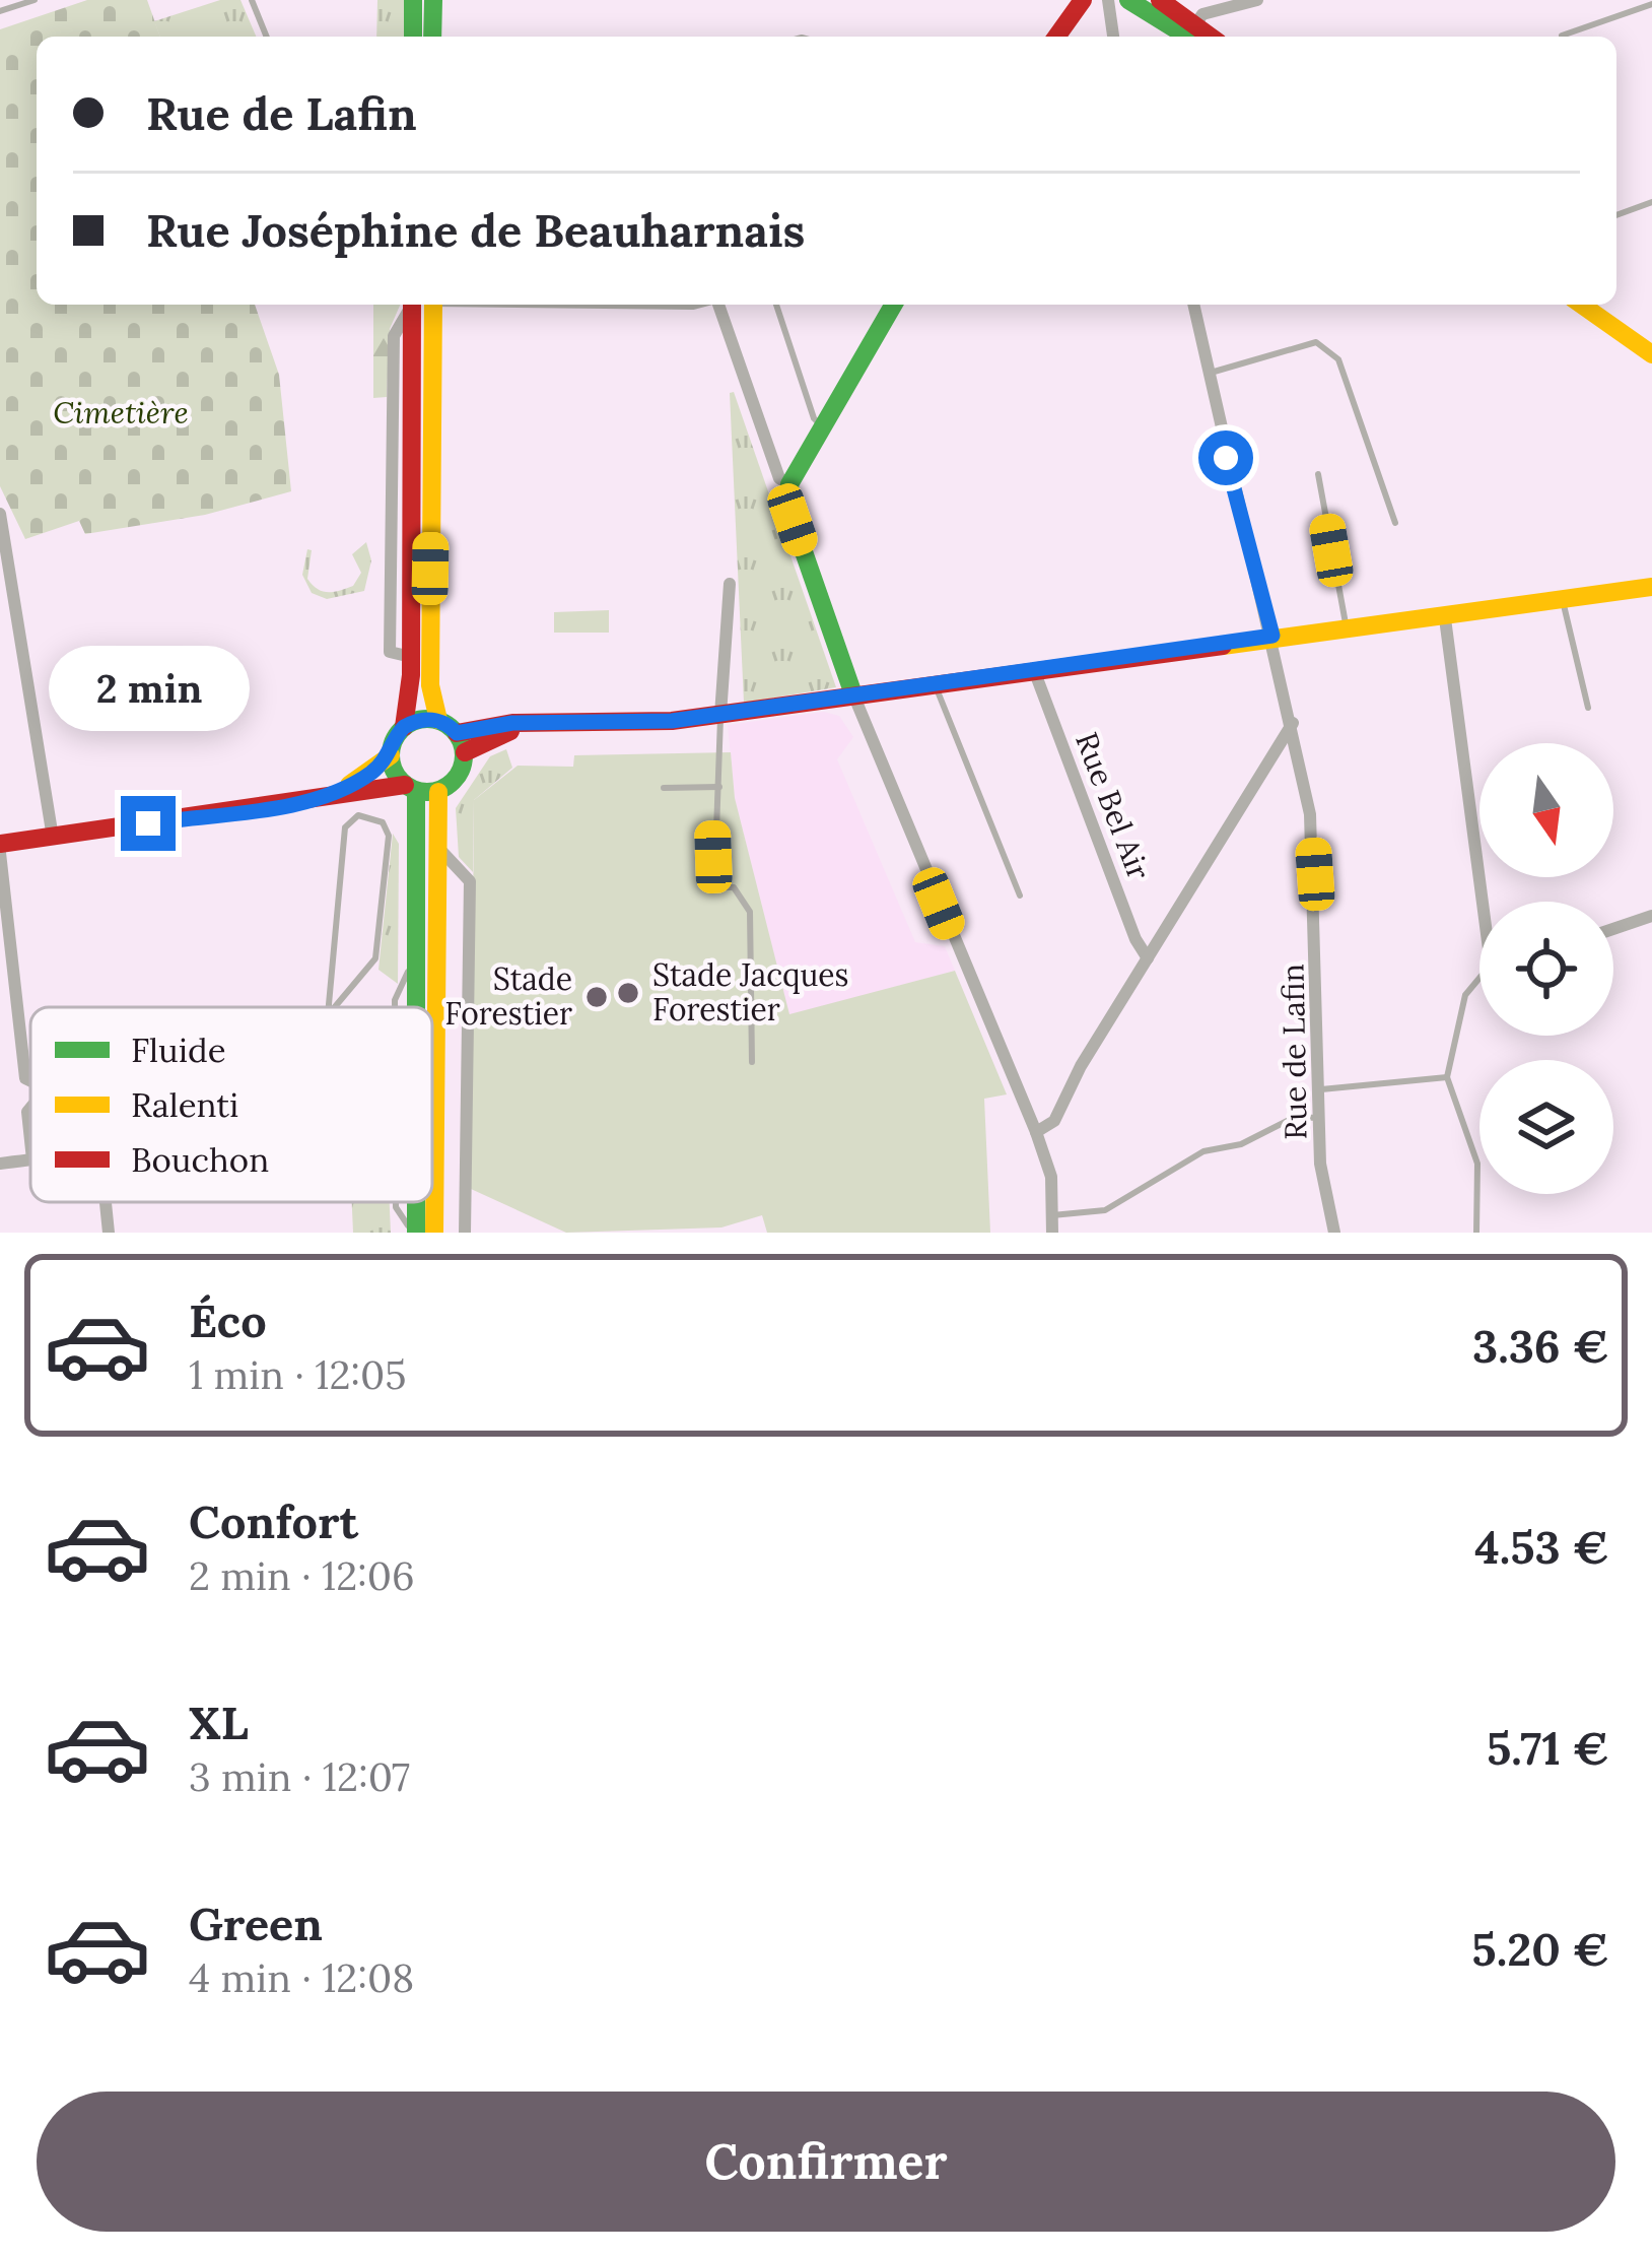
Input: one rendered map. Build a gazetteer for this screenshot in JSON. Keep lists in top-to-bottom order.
{
  "streets": {
    "street": ["Rue Bel Air", "Rue de Lafin"]
  },
  "parks": ["Cimetière"],
  "places": ["Stade Jacques Forestier", "Stade Forestier"],
  "legend": ["Fluide", "Ralenti", "Bouchon"],
  "north": "bottom",
  "page": {
    "banner": ["Rue de Lafin", "Rue Joséphine de Beauharnais"],
    "bubble": "2 min",
    "list": [
      {
        "name": "Éco",
        "note": "1 min · 12:05",
        "value": "3.36 €"
      },
      {
        "name": "Confort",
        "note": "2 min · 12:06",
        "value": "4.53 €"
      },
      {
        "name": "XL",
        "note": "3 min · 12:07",
        "value": "5.71 €"
      },
      {
        "name": "Green",
        "note": "4 min · 12:08",
        "value": "5.20 €"
      }
    ],
    "buttons": "Confirmer"
  }
}
